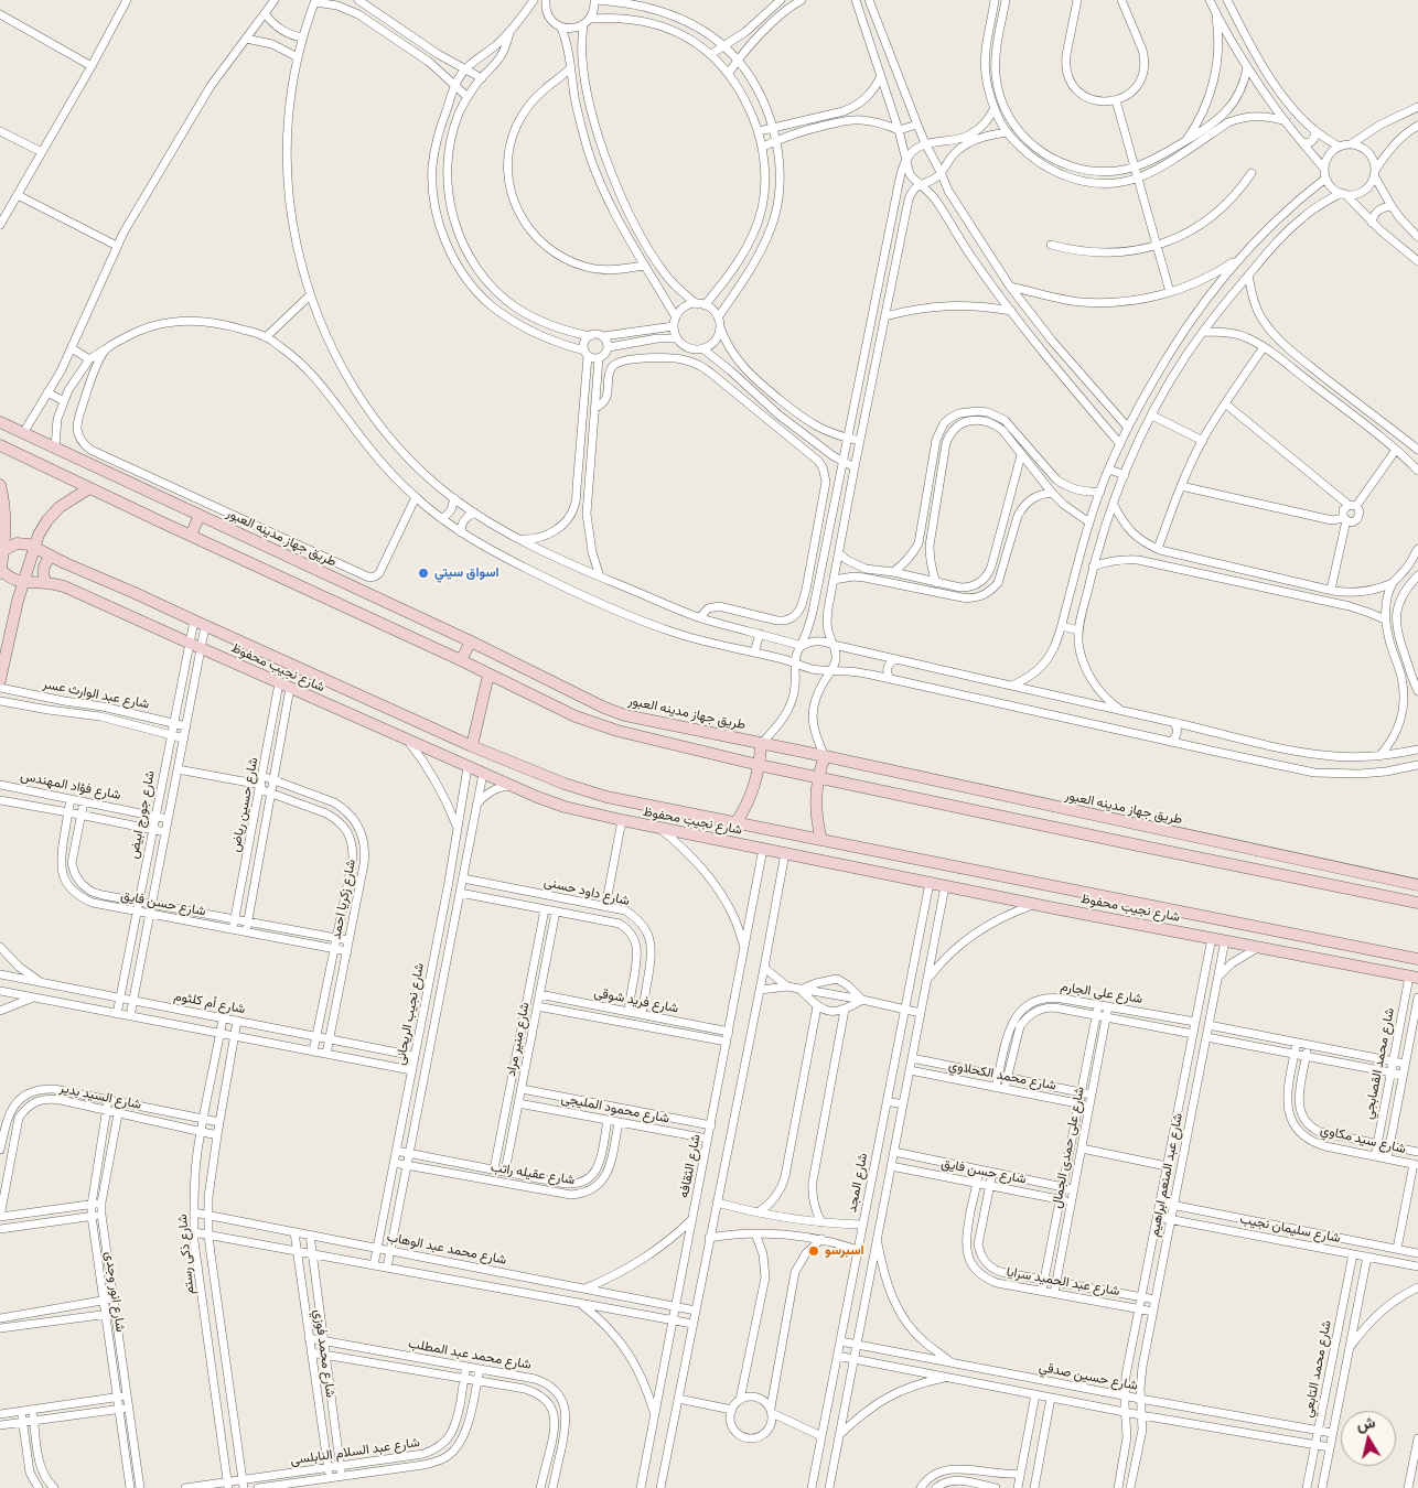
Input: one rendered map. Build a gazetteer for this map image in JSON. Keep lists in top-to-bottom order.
{
  "streets": {
    "street": [
      "طريق جهاز مدينه العبور",
      "شارع نجيب محفوظ",
      "شارع عبد الوارث عسر",
      "شارع فؤاد المهندس",
      "شارع حسين رياض",
      "شارع جورج ابيض",
      "شارع داود حسنى",
      "شارع زكريا احمد",
      "شارع حسن فايق",
      "شارع على الجارم",
      "شارع فريد شوقى",
      "شارع أم كلثوم",
      "شارع نجيب الريحانى",
      "شارع منير مراد",
      "شارع محمد القصابجي",
      "شارع محمد الكحلاوي",
      "شارع السيد بدير",
      "شارع محمود المليجى",
      "شارع سيد مكاوي",
      "شارع على حمدى الجمال",
      "شارع الثقافه",
      "شارع عقيله راتب",
      "شارع عبد المنعم ابراهيم",
      "شارع المجد",
      "شارع سليمان نجيب",
      "شارع محمد عبد الوهاب",
      "شارع ذكى رستم",
      "شارع عبد الحميد سرايا",
      "شارع انور وجدى",
      "شارع محمد فوزي",
      "شارع محمد عبد المطلب",
      "شارع محمد التابعي",
      "شارع حسين صدقي",
      "شارع عبد السلام النابلسى"
    ]
  },
  "crossings": [
    ["شارع نجيب محفوظ", "شارع حسين رياض"],
    ["شارع نجيب محفوظ", "شارع جورج ابيض"],
    ["شارع نجيب محفوظ", "شارع نجيب الريحانى"],
    ["شارع نجيب محفوظ", "شارع محمد القصابجي"],
    ["شارع نجيب محفوظ", "شارع الثقافه"],
    ["شارع نجيب محفوظ", "شارع عبد المنعم ابراهيم"],
    ["شارع نجيب محفوظ", "شارع المجد"],
    ["شارع عبد الوارث عسر", "شارع جورج ابيض"],
    ["شارع فؤاد المهندس", "شارع جورج ابيض"],
    ["شارع فؤاد المهندس", "شارع حسن فايق"],
    ["شارع حسين رياض", "شارع زكريا احمد"],
    ["شارع حسين رياض", "شارع حسن فايق"],
    ["شارع جورج ابيض", "شارع حسن فايق"],
    ["شارع جورج ابيض", "شارع أم كلثوم"],
    ["شارع داود حسنى", "شارع فريد شوقى"],
    ["شارع داود حسنى", "شارع نجيب الريحانى"],
    ["شارع داود حسنى", "شارع منير مراد"],
    ["شارع زكريا احمد", "شارع حسن فايق"],
    ["شارع زكريا احمد", "شارع أم كلثوم"],
    ["شارع حسن فايق", "شارع على حمدى الجمال"],
    ["شارع حسن فايق", "شارع عبد الحميد سرايا"],
    ["شارع على الجارم", "شارع على حمدى الجمال"],
    ["شارع على الجارم", "شارع عبد المنعم ابراهيم"],
    ["شارع فريد شوقى", "شارع منير مراد"],
    ["شارع فريد شوقى", "شارع الثقافه"],
    ["شارع أم كلثوم", "شارع نجيب الريحانى"],
    ["شارع أم كلثوم", "شارع ذكى رستم"],
    ["شارع نجيب الريحانى", "شارع عقيله راتب"],
    ["شارع نجيب الريحانى", "شارع محمد عبد الوهاب"],
    ["شارع منير مراد", "شارع محمود المليجى"],
    ["شارع منير مراد", "شارع عقيله راتب"],
    ["شارع محمد القصابجي", "شارع سيد مكاوي"],
    ["شارع محمد الكحلاوي", "شارع على حمدى الجمال"],
    ["شارع السيد بدير", "شارع ذكى رستم"],
    ["شارع السيد بدير", "شارع انور وجدى"],
    ["شارع محمود المليجى", "شارع الثقافه"],
    ["شارع محمود المليجى", "شارع عقيله راتب"],
    ["شارع على حمدى الجمال", "شارع عبد الحميد سرايا"],
    ["شارع الثقافه", "شارع محمد عبد الوهاب"],
    ["شارع عبد المنعم ابراهيم", "شارع سليمان نجيب"],
    ["شارع عبد المنعم ابراهيم", "شارع عبد الحميد سرايا"],
    ["شارع عبد المنعم ابراهيم", "شارع حسين صدقي"],
    ["شارع المجد", "شارع حسين صدقي"],
    ["شارع سليمان نجيب", "شارع محمد التابعي"],
    ["شارع محمد عبد الوهاب", "شارع ذكى رستم"],
    ["شارع محمد عبد الوهاب", "شارع محمد فوزي"],
    ["شارع ذكى رستم", "شارع عبد السلام النابلسى"],
    ["شارع محمد فوزي", "شارع محمد عبد المطلب"],
    ["شارع محمد فوزي", "شارع عبد السلام النابلسى"],
    ["شارع محمد عبد المطلب", "شارع عبد السلام النابلسى"],
    ["شارع محمد التابعي", "شارع حسين صدقي"]
  ],
  "places": ["اسواق سيتي", "اسبرسو"],
  "north": "top"
}
